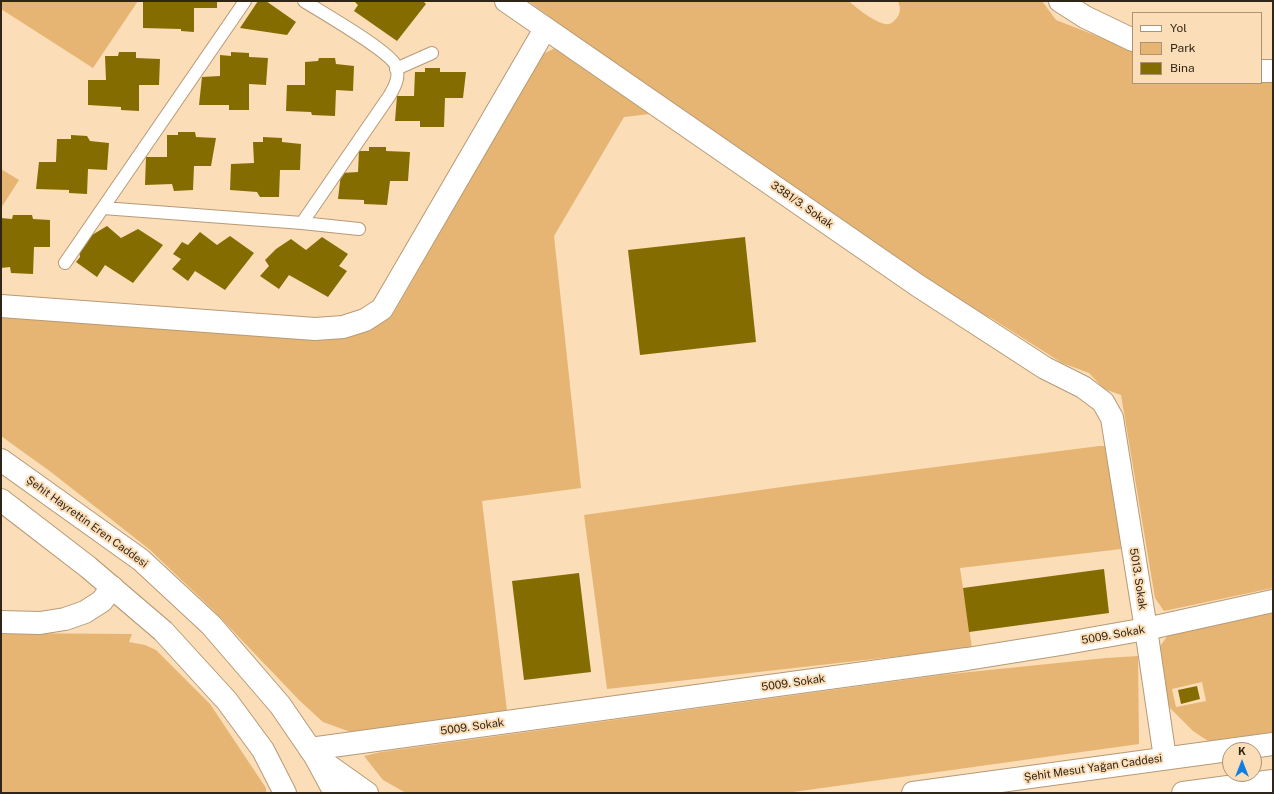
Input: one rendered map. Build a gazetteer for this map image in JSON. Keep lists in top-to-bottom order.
{
  "streets": {
    "street": [
      "3381/3. Sokak",
      "Şehit Hayrettin Eren Caddesi",
      "5013. Sokak",
      "5009. Sokak",
      "Şehit Mesut Yağan Caddesi"
    ]
  },
  "crossings": [
    ["3381/3. Sokak", "5013. Sokak"],
    ["Şehit Hayrettin Eren Caddesi", "5009. Sokak"],
    ["5013. Sokak", "5009. Sokak"],
    ["5013. Sokak", "Şehit Mesut Yağan Caddesi"]
  ],
  "legend": ["Yol", "Park", "Bina"],
  "north": "top"
}
